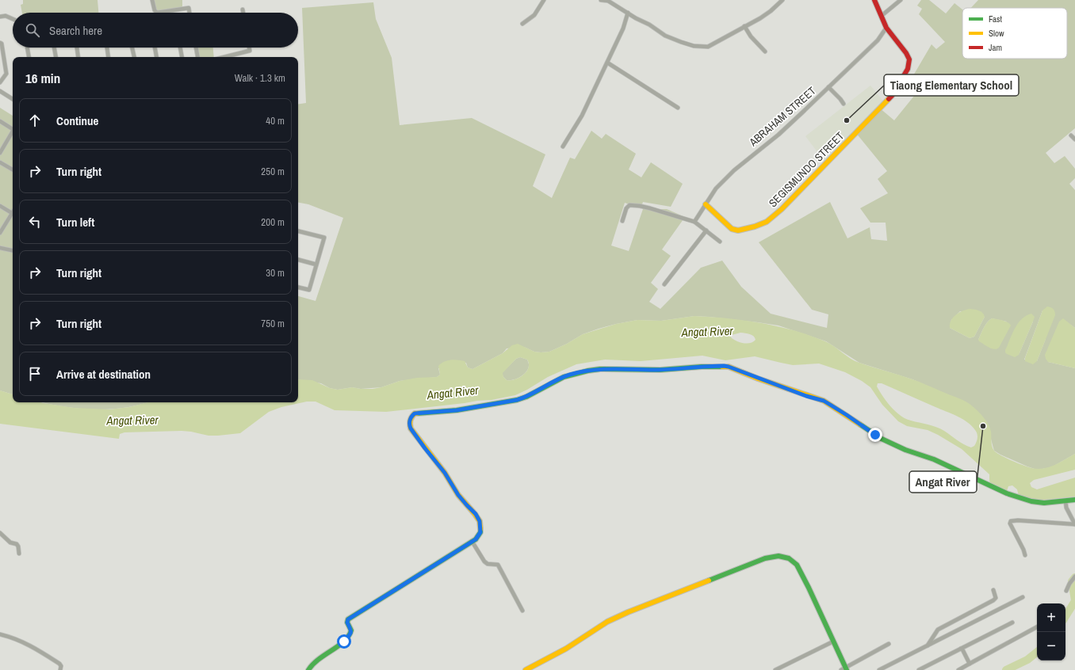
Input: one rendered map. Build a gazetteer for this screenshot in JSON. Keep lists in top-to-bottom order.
{
  "streets": {
    "street": ["ABRAHAM STREET", "SEGISMUNDO STREET"]
  },
  "crossings": [
    ["ABRAHAM STREET", "SEGISMUNDO STREET"]
  ],
  "water": ["Angat River"],
  "places": ["Tiaong Elementary School", "Angat River"],
  "legend": ["Fast", "Slow", "Jam"],
  "page": {
    "search": "Search here",
    "heading": ["16 min", "Walk · 1.3 km"],
    "list": [
      ["Continue", "40 m"],
      ["Turn right", "250 m"],
      ["Turn left", "200 m"],
      ["Turn right", "30 m"],
      ["Turn right", "750 m"],
      "Arrive at destination"
    ],
    "map_buttons": ["+", "−"]
  }
}
